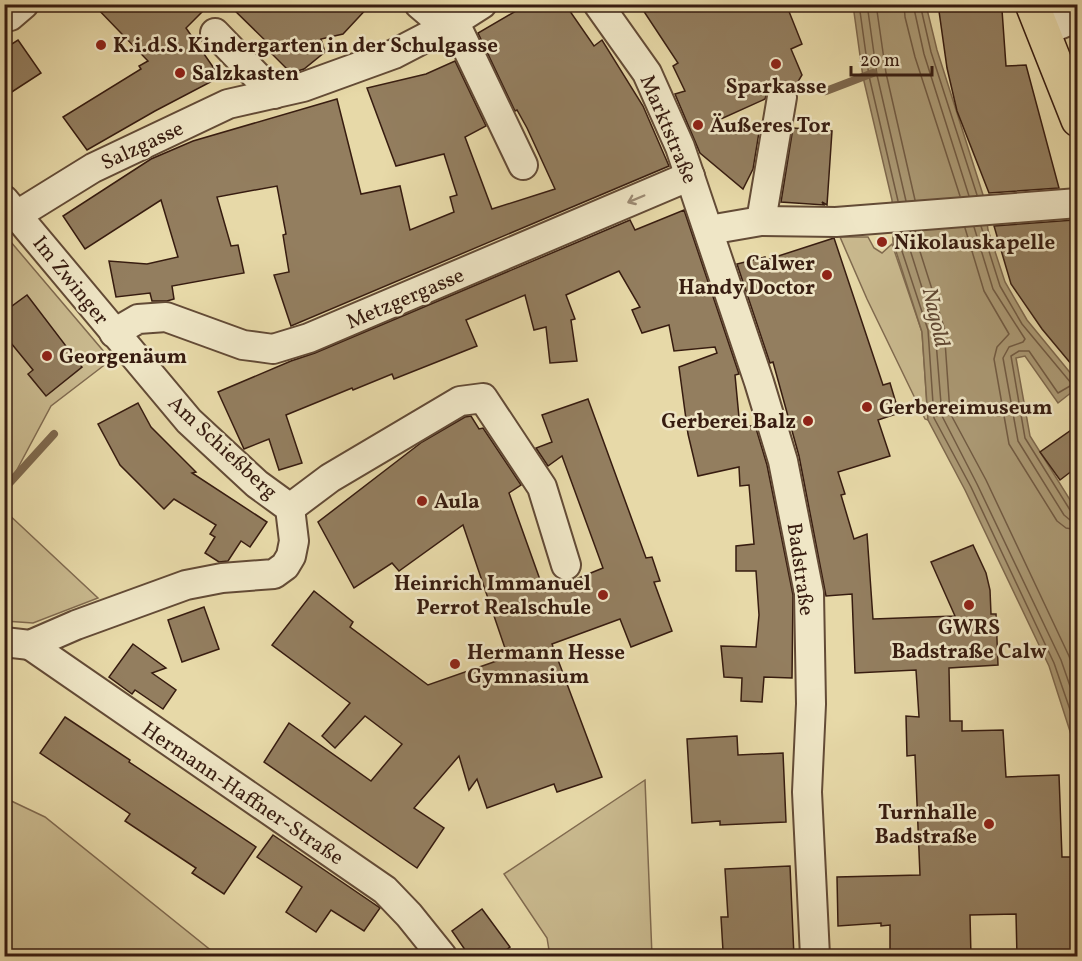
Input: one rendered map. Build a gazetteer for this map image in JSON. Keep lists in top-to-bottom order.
{
  "streets": {
    "street": [
      "Marktstraße",
      "Salzgasse",
      "Im Zwinger",
      "Metzgergasse",
      "Am Schießberg",
      "Badstraße",
      "Hermann-Haffner-Straße"
    ]
  },
  "crossings": [
    ["Marktstraße", "Metzgergasse"],
    ["Marktstraße", "Badstraße"],
    ["Salzgasse", "Im Zwinger"],
    ["Im Zwinger", "Metzgergasse"],
    ["Im Zwinger", "Am Schießberg"],
    ["Metzgergasse", "Am Schießberg"],
    ["Am Schießberg", "Hermann-Haffner-Straße"]
  ],
  "one_way": ["Metzgergasse"],
  "water": ["Nagold"],
  "places": [
    "K.i.d.S. Kindergarten in der Schulgasse",
    "Sparkasse",
    "Salzkasten",
    "Äußeres Tor",
    "Nikolauskapelle",
    "Calwer Handy Doctor",
    "Georgenäum",
    "Gerbereimuseum",
    "Gerberei Balz",
    "Aula",
    "Heinrich Immanuel Perrot Realschule",
    "GWRS Badstraße Calw",
    "Hermann Hesse Gymnasium",
    "Turnhalle Badstraße"
  ],
  "scale_bar": "20 m"
}
